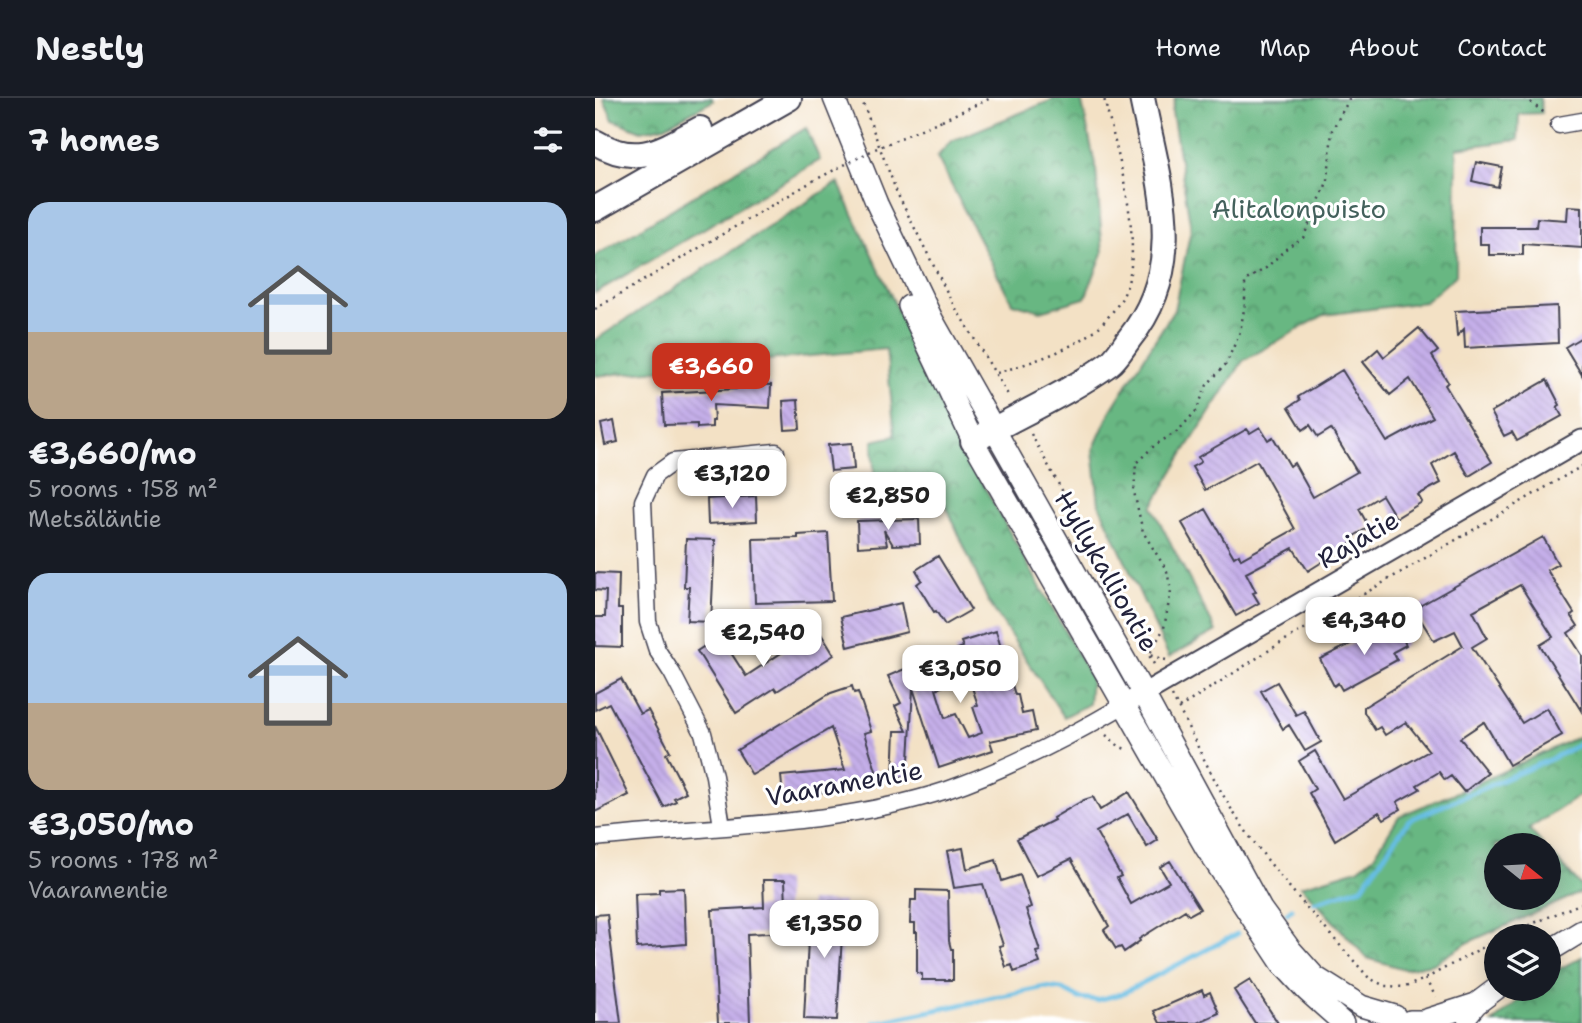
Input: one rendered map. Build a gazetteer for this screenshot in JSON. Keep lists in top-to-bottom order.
{
  "streets": {
    "main road": ["Hyllykalliontie"],
    "street": ["Rajatie", "Vaaramentie"]
  },
  "crossings": [
    ["Rajatie", "Hyllykalliontie"],
    ["Rajatie", "Vaaramentie"],
    ["Hyllykalliontie", "Vaaramentie"]
  ],
  "parks": ["Alitalonpuisto"],
  "north": "right",
  "page": {
    "header": "Nestly",
    "nav": [
      "Home",
      "Map",
      "About",
      "Contact"
    ],
    "heading": "7 homes",
    "list": [
      {
        "name": "€3,660/mo",
        "note": "5 rooms · 158 m² · Metsäläntie"
      },
      {
        "name": "€3,050/mo",
        "note": "5 rooms · 178 m² · Vaaramentie"
      }
    ],
    "price": [
      "€3,660",
      "€3,120",
      "€2,850",
      "€4,340",
      "€2,540",
      "€3,050",
      "€1,350"
    ]
  }
}
